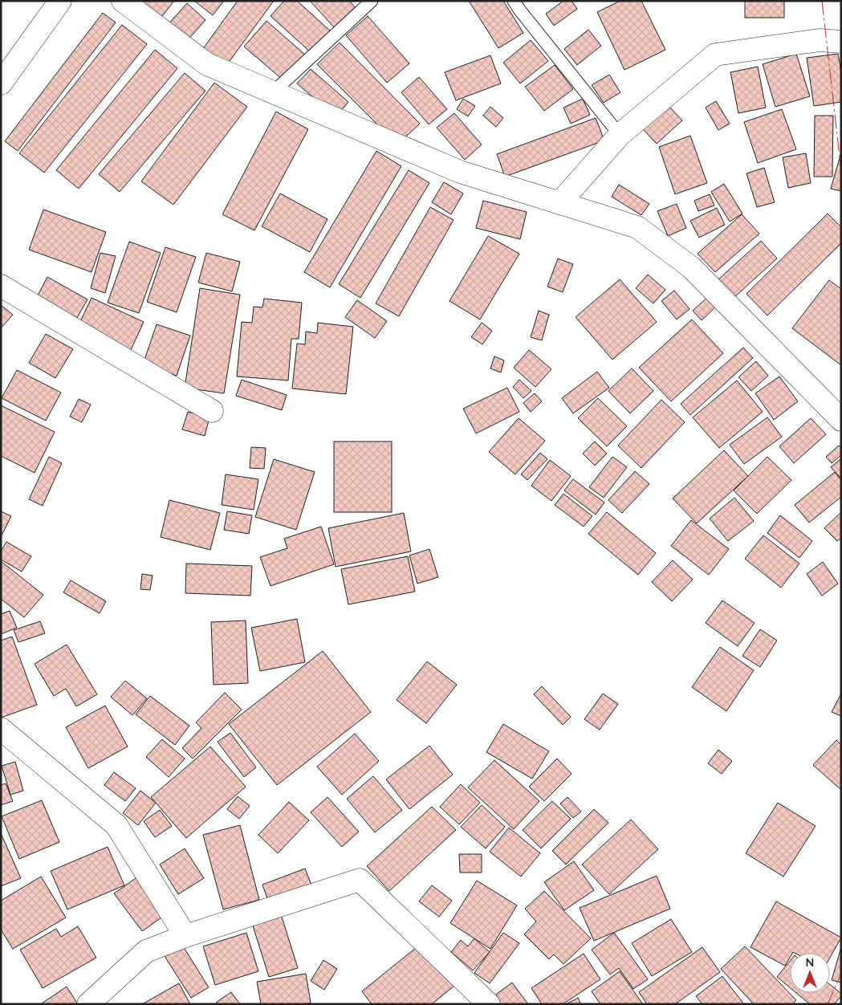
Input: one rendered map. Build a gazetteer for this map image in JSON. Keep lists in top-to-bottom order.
{
  "north": "top"
}
